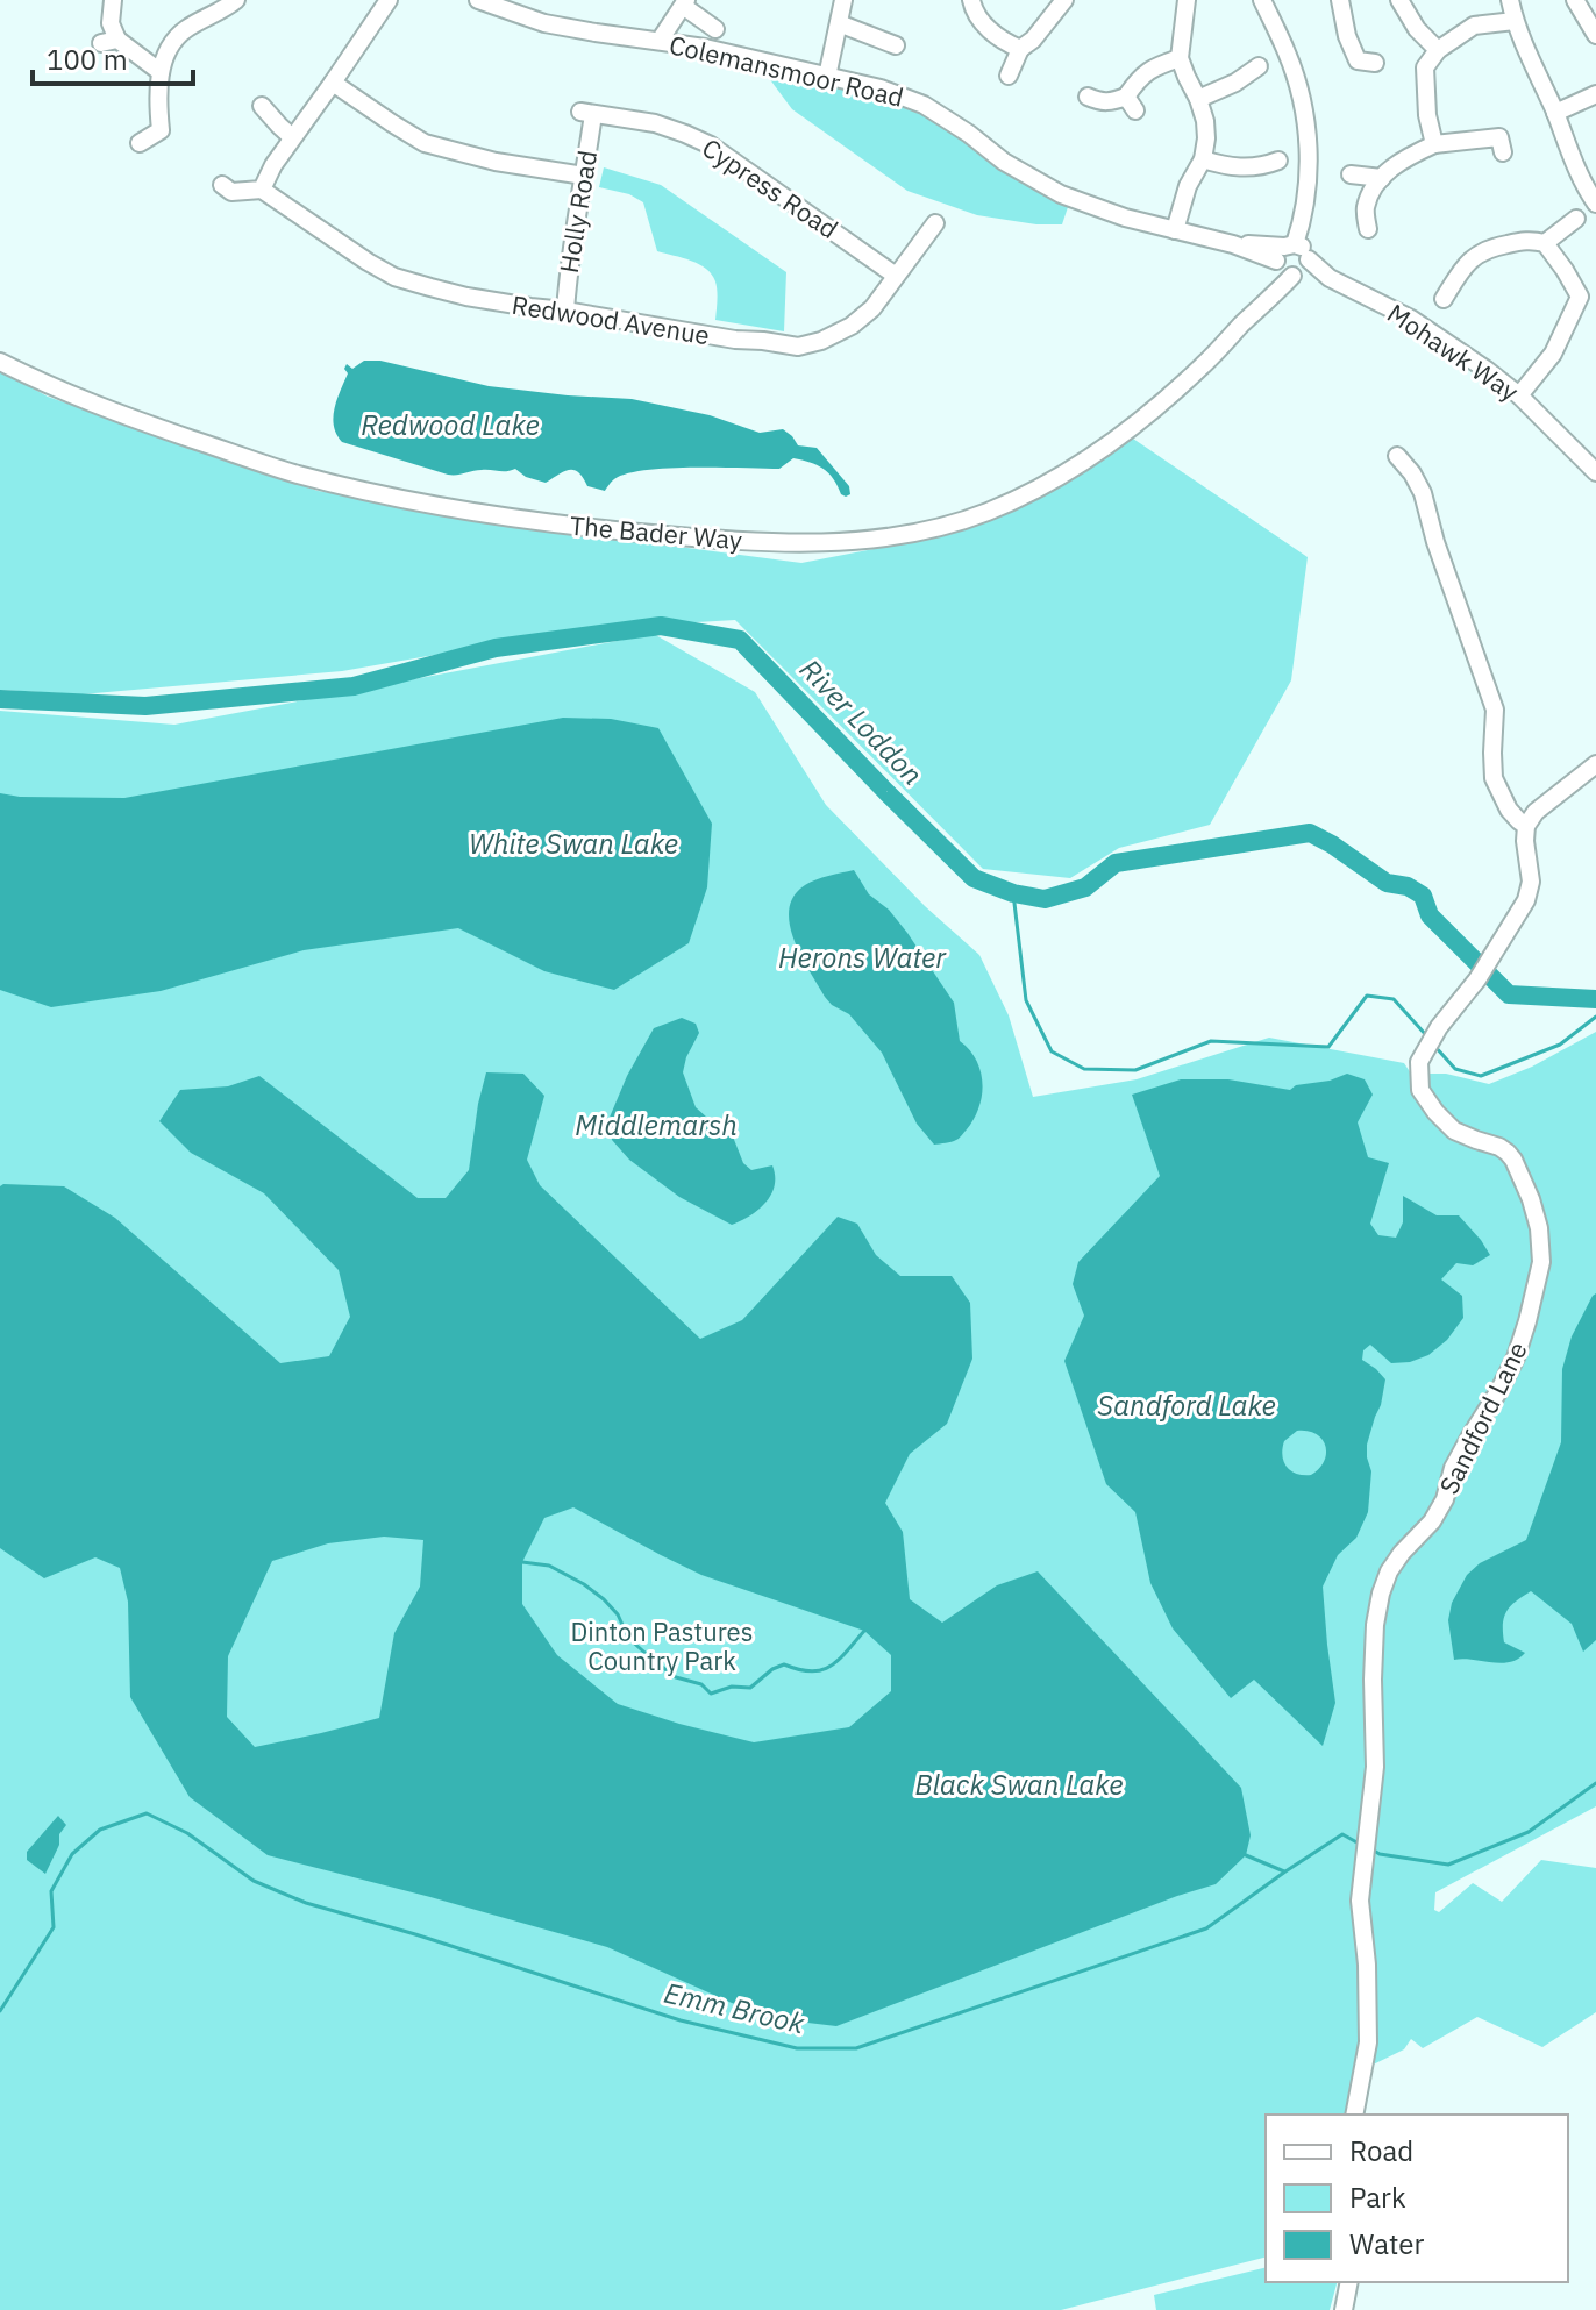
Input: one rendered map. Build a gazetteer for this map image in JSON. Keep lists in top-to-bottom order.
{
  "streets": {
    "street": [
      "Colemansmoor Road",
      "Cypress Road",
      "Holly Road",
      "Redwood Avenue",
      "Mohawk Way",
      "The Bader Way",
      "Sandford Lane"
    ]
  },
  "crossings": [
    ["Colemansmoor Road", "Mohawk Way"],
    ["Colemansmoor Road", "The Bader Way"],
    ["Cypress Road", "Holly Road"],
    ["Cypress Road", "Redwood Avenue"],
    ["Holly Road", "Redwood Avenue"],
    ["Mohawk Way", "The Bader Way"]
  ],
  "water": [
    "Redwood Lake",
    "River Loddon",
    "White Swan Lake",
    "Herons Water",
    "Middlemarsh",
    "Sandford Lake",
    "Black Swan Lake",
    "Emm Brook"
  ],
  "parks": ["Dinton Pastures Country Park"],
  "legend": ["Road", "Park", "Water"],
  "scale_bar": "100 m"
}
